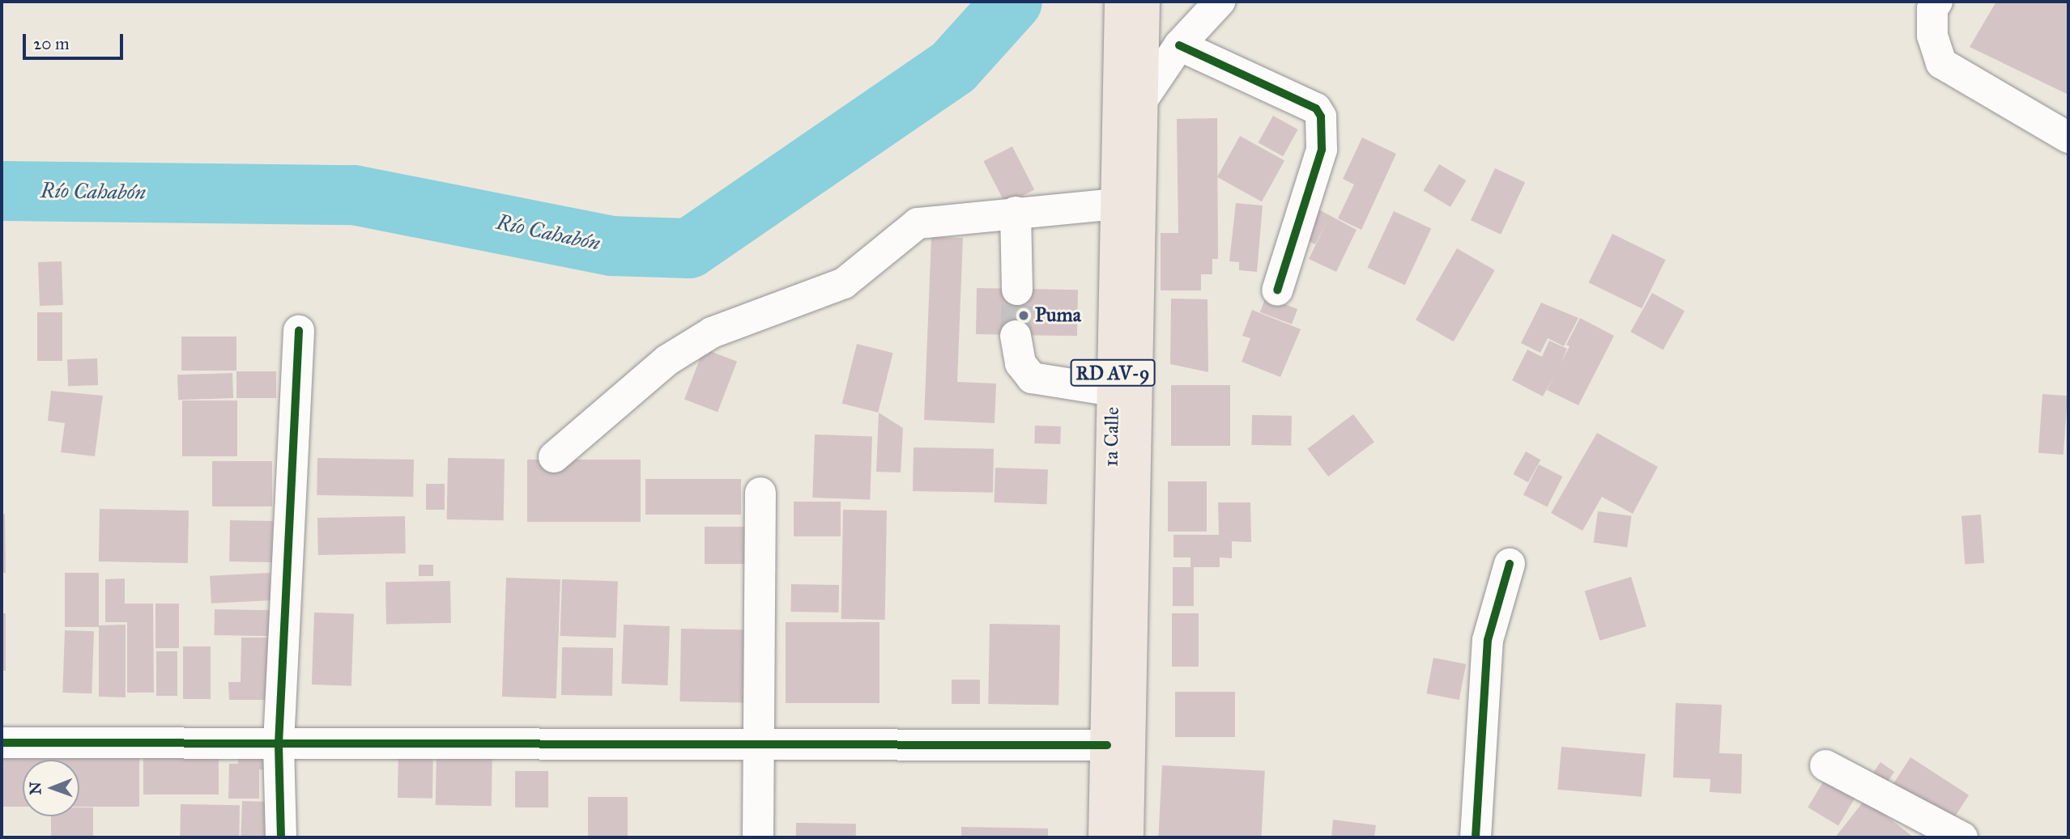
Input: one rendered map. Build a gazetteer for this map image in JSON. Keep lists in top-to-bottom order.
{
  "streets": {
    "main road": ["RD AV-9", "1a Calle"]
  },
  "water": ["Río Cahabón"],
  "places": ["Puma"],
  "scale_bar": "20 m",
  "north": "left"
}
